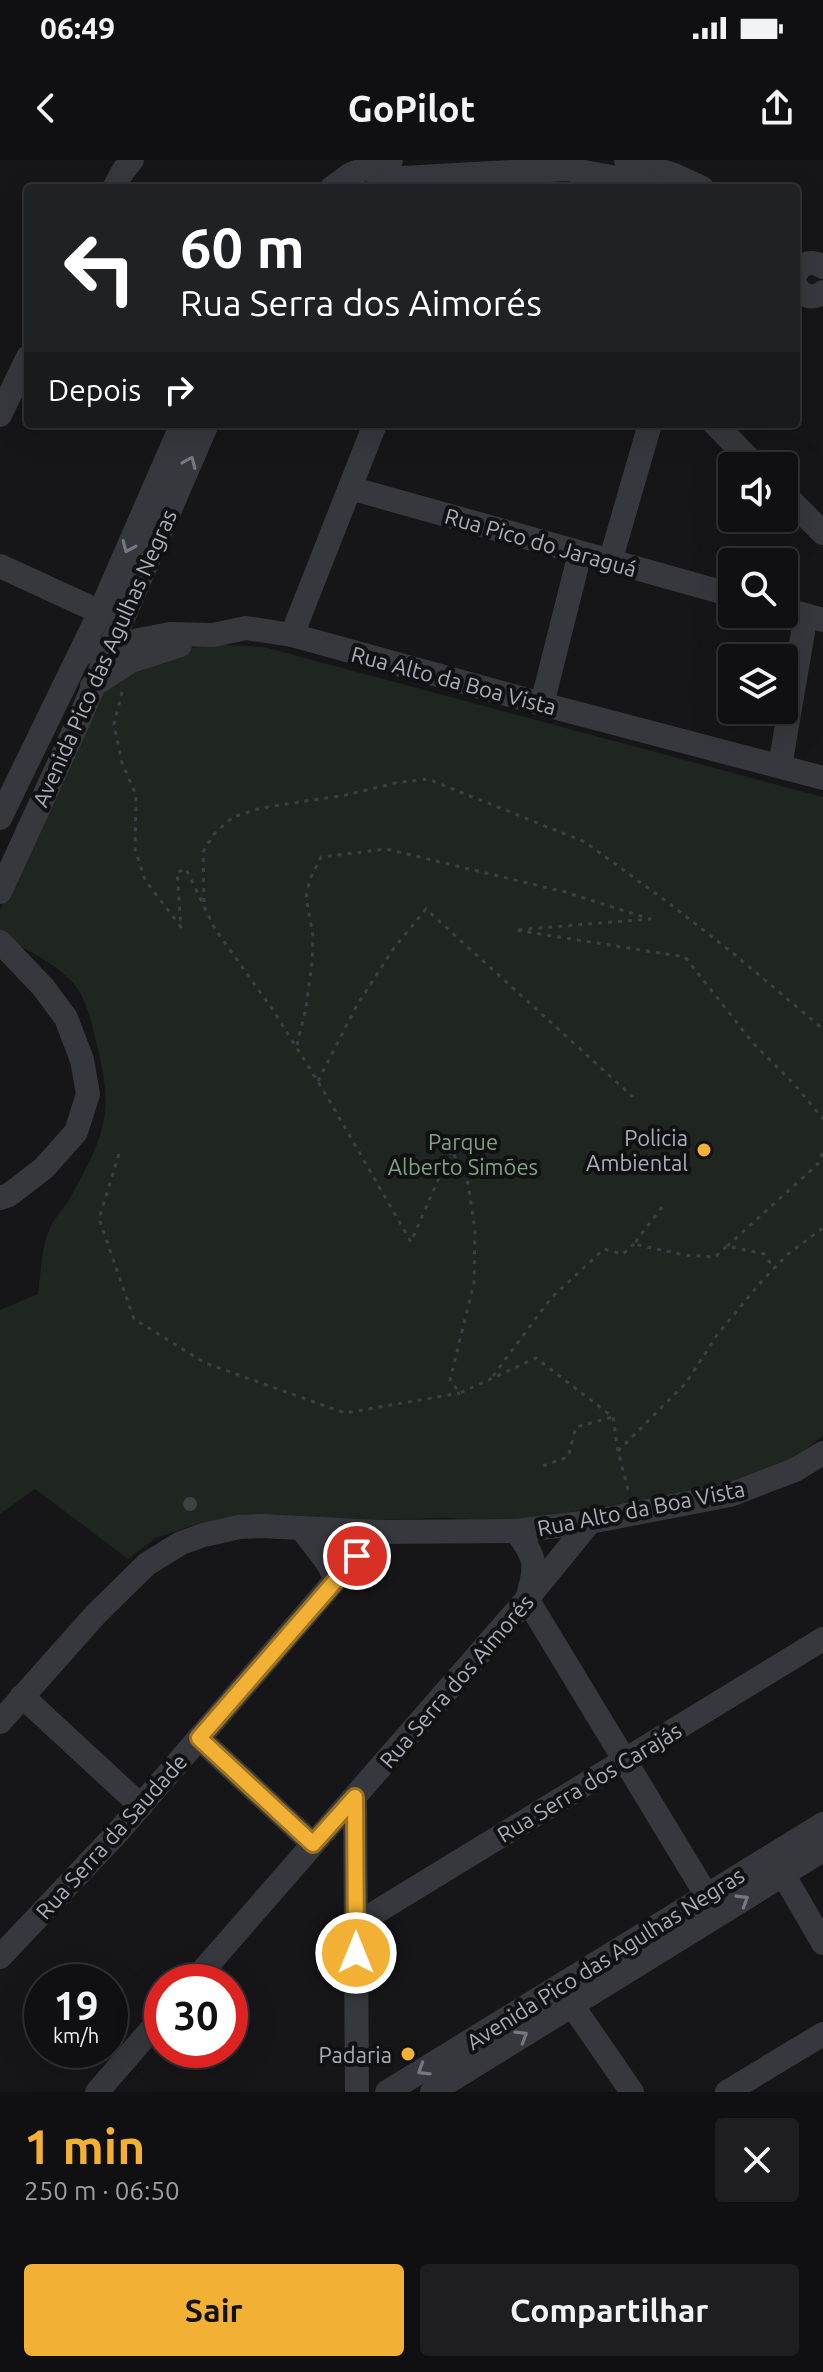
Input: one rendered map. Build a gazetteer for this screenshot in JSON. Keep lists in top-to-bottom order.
{
  "streets": {
    "street": [
      "Rua Pico do Jaraguá",
      "Avenida Pico das Agulhas Negras",
      "Rua Alto da Boa Vista",
      "Rua Serra dos Aimorés",
      "Rua Serra dos Carajás",
      "Rua Serra da Saudade"
    ]
  },
  "crossings": [
    ["Avenida Pico das Agulhas Negras", "Rua Alto da Boa Vista"],
    ["Rua Alto da Boa Vista", "Rua Serra dos Aimorés"],
    ["Rua Alto da Boa Vista", "Rua Serra da Saudade"]
  ],
  "parks": ["Parque Alberto Simões"],
  "places": ["Policia Ambiental", "Padaria"],
  "page": {
    "status": "06:49",
    "header": "GoPilot",
    "turn": ["60 m", "Rua Serra dos Aimorés"],
    "then": "Depois",
    "speed": "19 km/h",
    "limit": "30",
    "heading": ["1 min", "250 m · 06:50"],
    "buttons": ["Sair", "Compartilhar"]
  }
}
